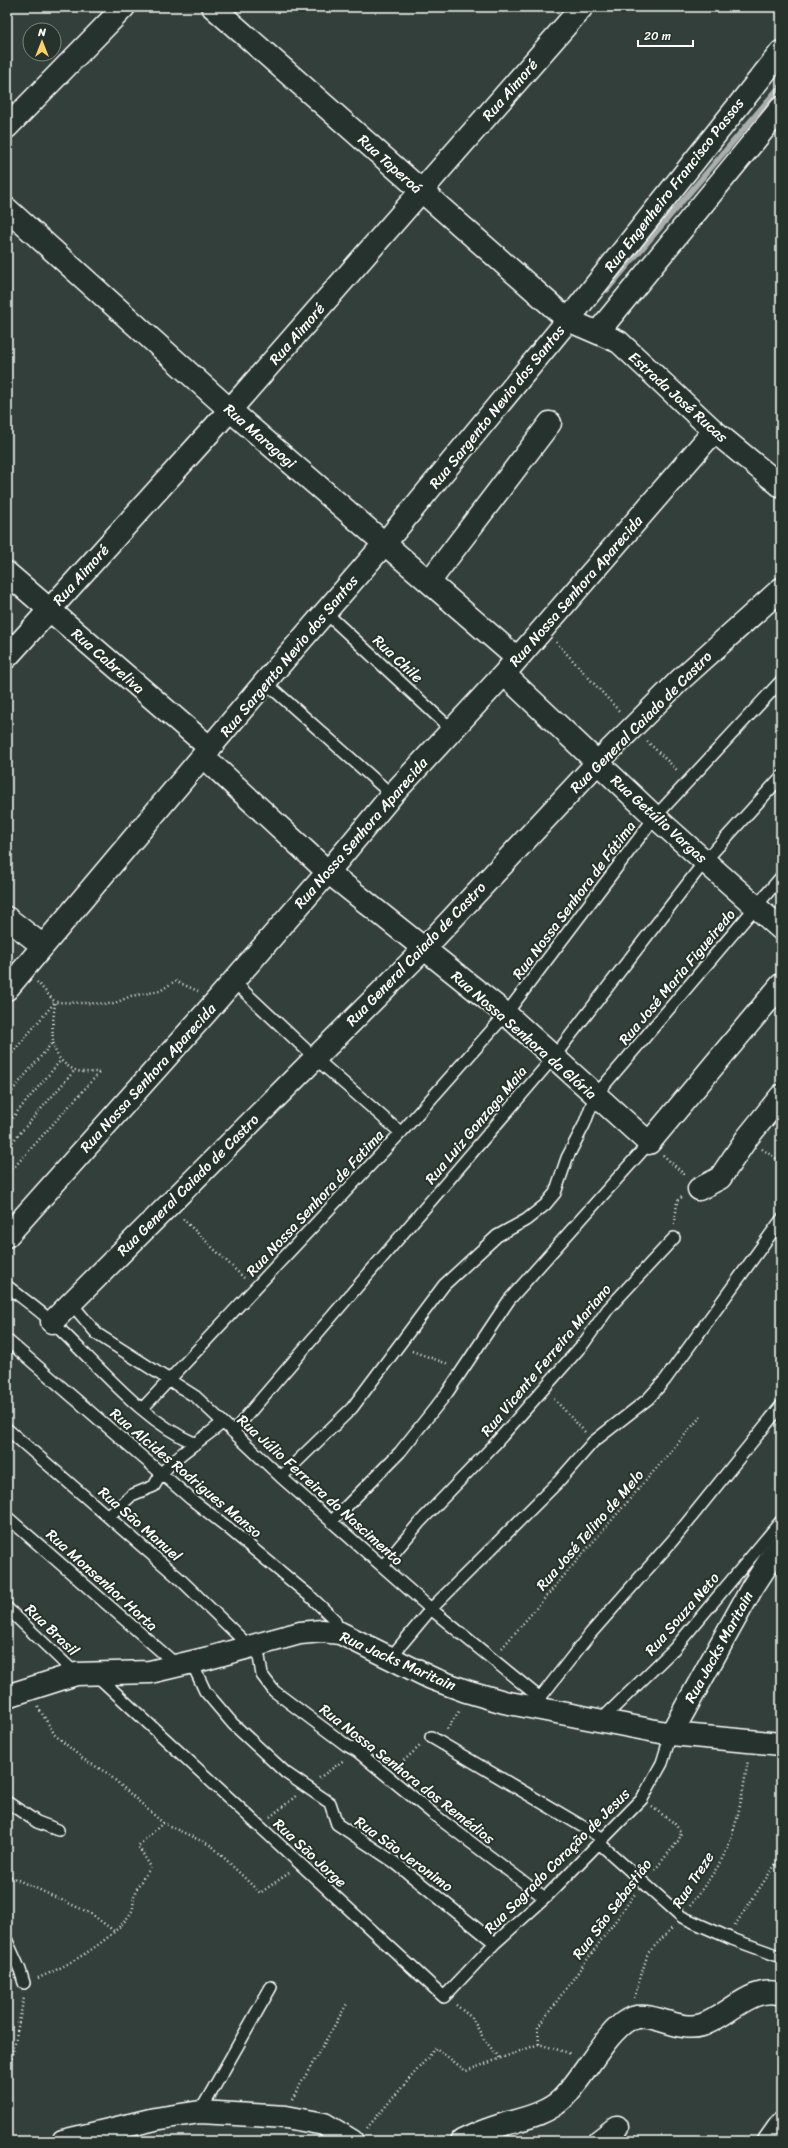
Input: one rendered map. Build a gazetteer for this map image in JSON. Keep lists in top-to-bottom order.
{
  "streets": {
    "street": [
      "Rua Aimoré",
      "Rua Taperoá",
      "Rua Engenheiro Francisco Passos",
      "Estrada José Rucas",
      "Rua Sargento Nevio dos Santos",
      "Rua Maragogi",
      "Rua Nossa Senhora Aparecida",
      "Rua Cabreliva",
      "Rua General Caiado de Castro",
      "Rua Getúlio Vargas",
      "Rua Nossa Senhora da Glória",
      "Rua Jacks Maritain"
    ],
    "lane": [
      "Rua Chile",
      "Rua Nossa Senhora de Fátima",
      "Rua José Maria Figueiredo",
      "Rua Luiz Gonzaga Maia",
      "Rua Nossa Senhora de Fatima",
      "Rua Vicente Ferreira Mariano",
      "Rua Alcides Rodrigues Manso",
      "Rua Júlio Ferreira do Nascimento",
      "Rua São Manuel",
      "Rua Monsenhor Horta",
      "Rua Souza Neto",
      "Rua Brasil",
      "Rua Nossa Senhora dos Remédios",
      "Rua São Jorge",
      "Rua São Jeronimo",
      "Rua Sagrado Coração de Jesus"
    ],
    "path": ["Rua José Telino de Melo", "Rua Treze", "Rua São Sebastiåo"]
  },
  "crossings": [
    ["Rua Aimoré", "Rua Taperoá"],
    ["Rua Aimoré", "Rua Maragogi"],
    ["Rua Aimoré", "Rua Cabreliva"],
    ["Rua Taperoá", "Rua Engenheiro Francisco Passos"],
    ["Rua Taperoá", "Estrada José Rucas"],
    ["Rua Taperoá", "Rua Sargento Nevio dos Santos"],
    ["Rua Engenheiro Francisco Passos", "Estrada José Rucas"],
    ["Rua Engenheiro Francisco Passos", "Rua Sargento Nevio dos Santos"],
    ["Estrada José Rucas", "Rua Sargento Nevio dos Santos"],
    ["Estrada José Rucas", "Rua Nossa Senhora Aparecida"],
    ["Rua Sargento Nevio dos Santos", "Rua Maragogi"],
    ["Rua Sargento Nevio dos Santos", "Rua Chile"],
    ["Rua Sargento Nevio dos Santos", "Rua Cabreliva"],
    ["Rua Sargento Nevio dos Santos", "Rua Nossa Senhora da Glória"],
    ["Rua Maragogi", "Rua Nossa Senhora Aparecida"],
    ["Rua Maragogi", "Rua Getúlio Vargas"],
    ["Rua Nossa Senhora Aparecida", "Rua Chile"],
    ["Rua Nossa Senhora Aparecida", "Rua Getúlio Vargas"],
    ["Rua Nossa Senhora Aparecida", "Rua Nossa Senhora da Glória"],
    ["Rua Cabreliva", "Rua Nossa Senhora da Glória"],
    ["Rua General Caiado de Castro", "Rua Getúlio Vargas"],
    ["Rua General Caiado de Castro", "Rua Nossa Senhora da Glória"],
    ["Rua General Caiado de Castro", "Rua Júlio Ferreira do Nascimento"],
    ["Rua Getúlio Vargas", "Rua Nossa Senhora de Fátima"],
    ["Rua Getúlio Vargas", "Rua José Maria Figueiredo"],
    ["Rua Getúlio Vargas", "Rua Luiz Gonzaga Maia"],
    ["Rua Nossa Senhora de Fátima", "Rua Nossa Senhora da Glória"],
    ["Rua Nossa Senhora de Fátima", "Rua Nossa Senhora de Fatima"],
    ["Rua José Maria Figueiredo", "Rua Nossa Senhora da Glória"],
    ["Rua José Maria Figueiredo", "Rua Júlio Ferreira do Nascimento"],
    ["Rua Nossa Senhora da Glória", "Rua Luiz Gonzaga Maia"],
    ["Rua Nossa Senhora da Glória", "Rua Nossa Senhora de Fatima"],
    ["Rua Luiz Gonzaga Maia", "Rua Júlio Ferreira do Nascimento"],
    ["Rua Nossa Senhora de Fatima", "Rua Júlio Ferreira do Nascimento"],
    ["Rua Vicente Ferreira Mariano", "Rua Júlio Ferreira do Nascimento"],
    ["Rua Alcides Rodrigues Manso", "Rua Jacks Maritain"],
    ["Rua Júlio Ferreira do Nascimento", "Rua José Telino de Melo"],
    ["Rua Júlio Ferreira do Nascimento", "Rua Jacks Maritain"],
    ["Rua São Manuel", "Rua Jacks Maritain"],
    ["Rua São Manuel", "Rua Nossa Senhora dos Remédios"],
    ["Rua Monsenhor Horta", "Rua Jacks Maritain"],
    ["Rua Monsenhor Horta", "Rua São Jeronimo"],
    ["Rua Souza Neto", "Rua Jacks Maritain"],
    ["Rua Brasil", "Rua Jacks Maritain"],
    ["Rua Brasil", "Rua São Jorge"],
    ["Rua Jacks Maritain", "Rua Nossa Senhora dos Remédios"],
    ["Rua Jacks Maritain", "Rua São Jorge"],
    ["Rua Jacks Maritain", "Rua São Jeronimo"],
    ["Rua Jacks Maritain", "Rua Sagrado Coração de Jesus"],
    ["Rua Nossa Senhora dos Remédios", "Rua Sagrado Coração de Jesus"],
    ["Rua São Jorge", "Rua Sagrado Coração de Jesus"],
    ["Rua São Jeronimo", "Rua Sagrado Coração de Jesus"],
    ["Rua Sagrado Coração de Jesus", "Rua São Sebastiåo"]
  ],
  "scale_bar": "20 m",
  "north": "top"
}
